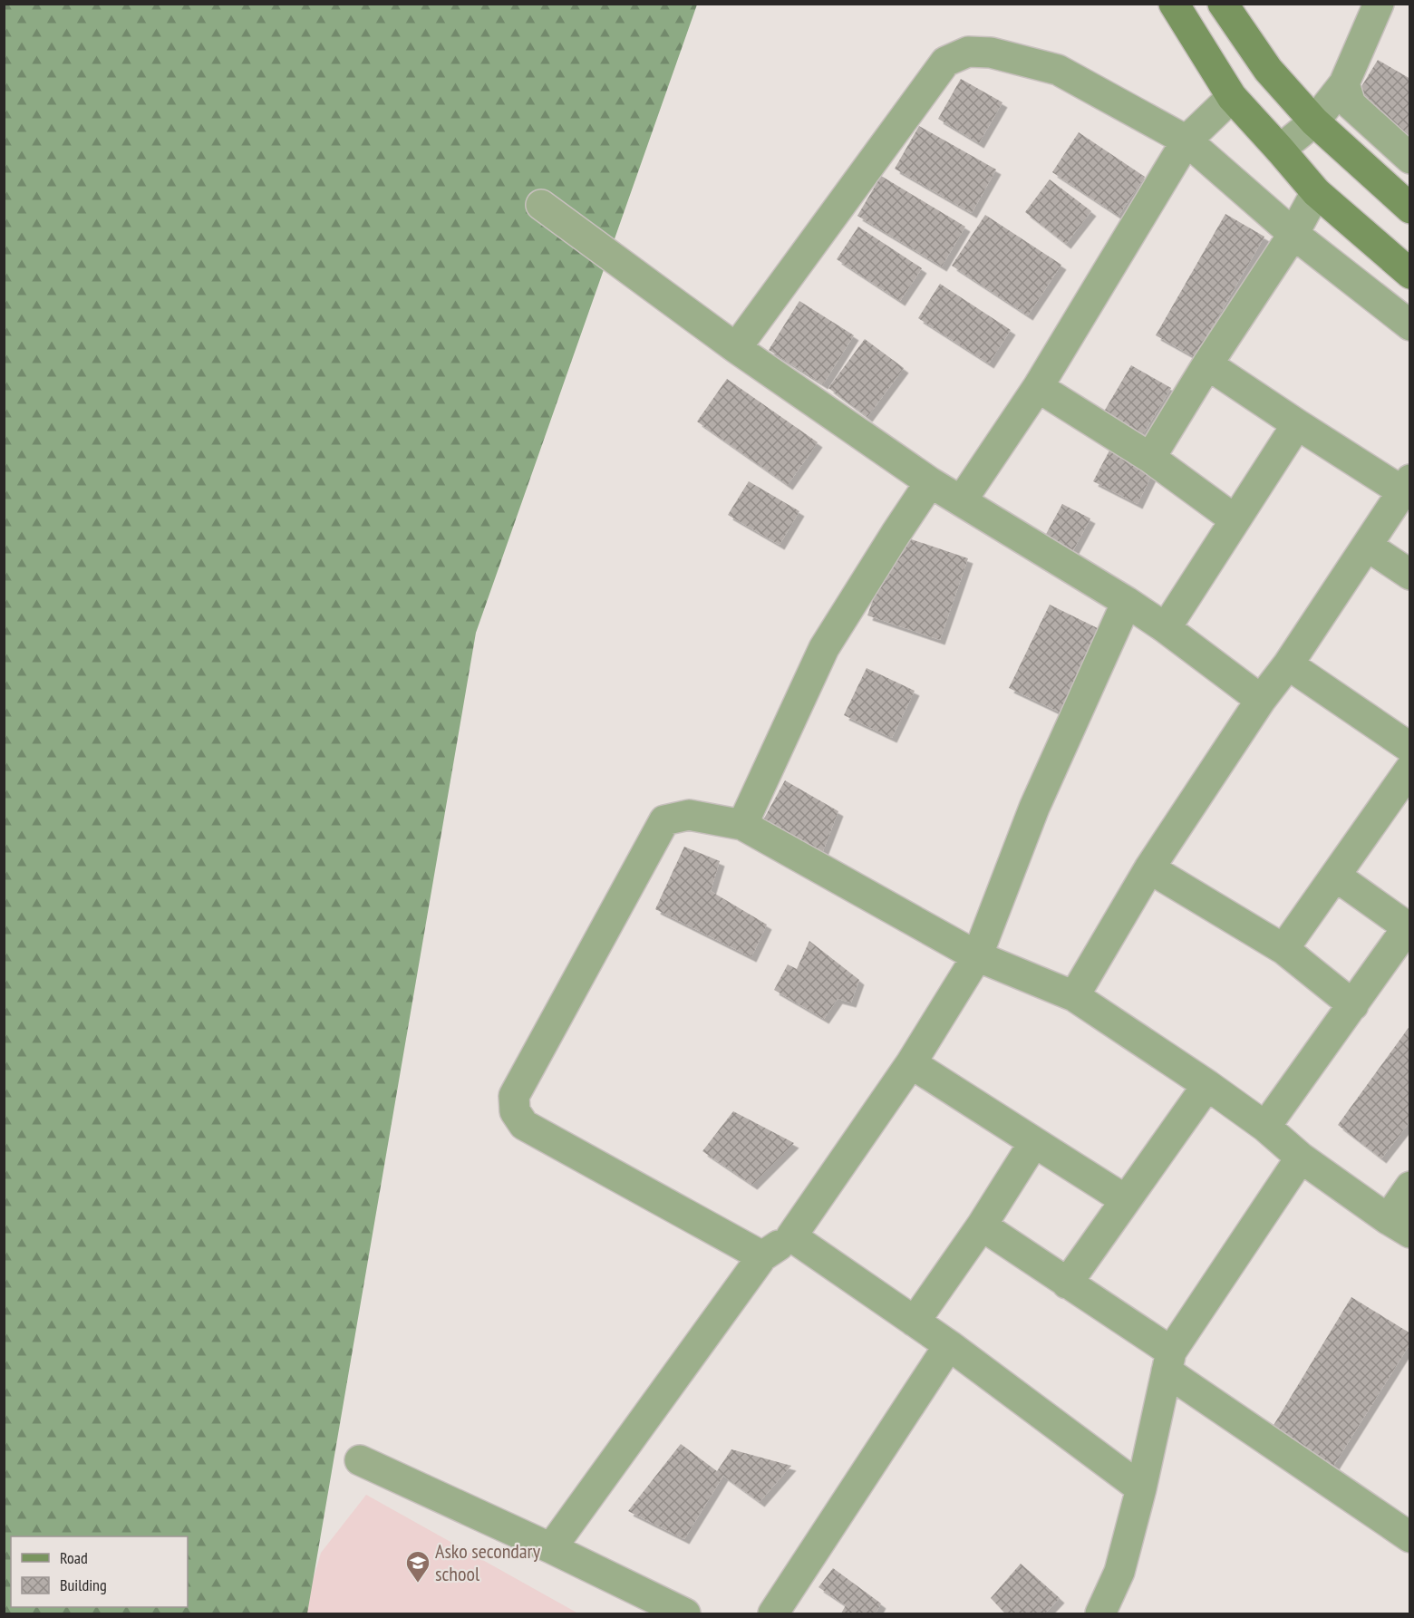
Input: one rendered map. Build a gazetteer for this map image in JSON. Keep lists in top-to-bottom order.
{
  "places": {
    "school or university": ["Asko secondary school"]
  },
  "legend": ["Road", "Building"]
}
